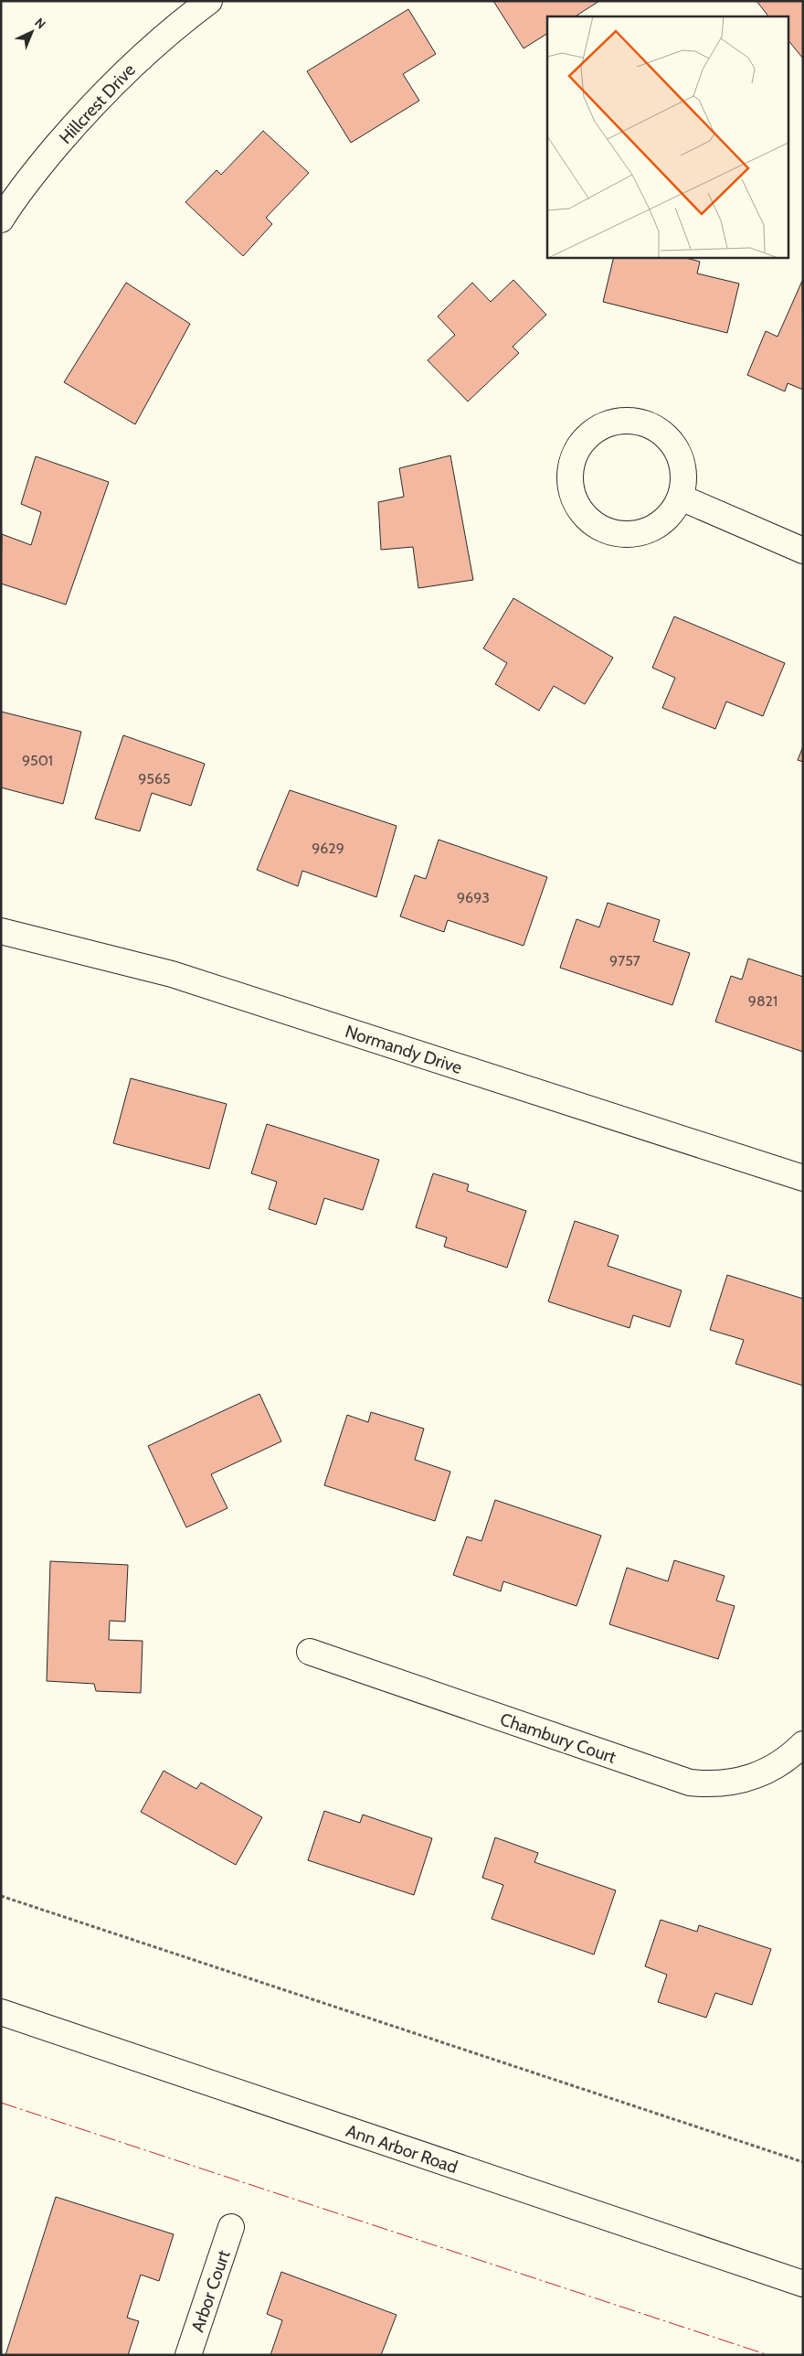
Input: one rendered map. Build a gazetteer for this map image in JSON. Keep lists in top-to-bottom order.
{
  "streets": {
    "street": [
      "Hillcrest Drive",
      "Normandy Drive",
      "Chambury Court",
      "Ann Arbor Road",
      "Arbor Court"
    ]
  },
  "house_numbers": [
    "9501",
    "9565",
    "9629",
    "9693",
    "9757",
    "9821"
  ],
  "north": "top right"
}
